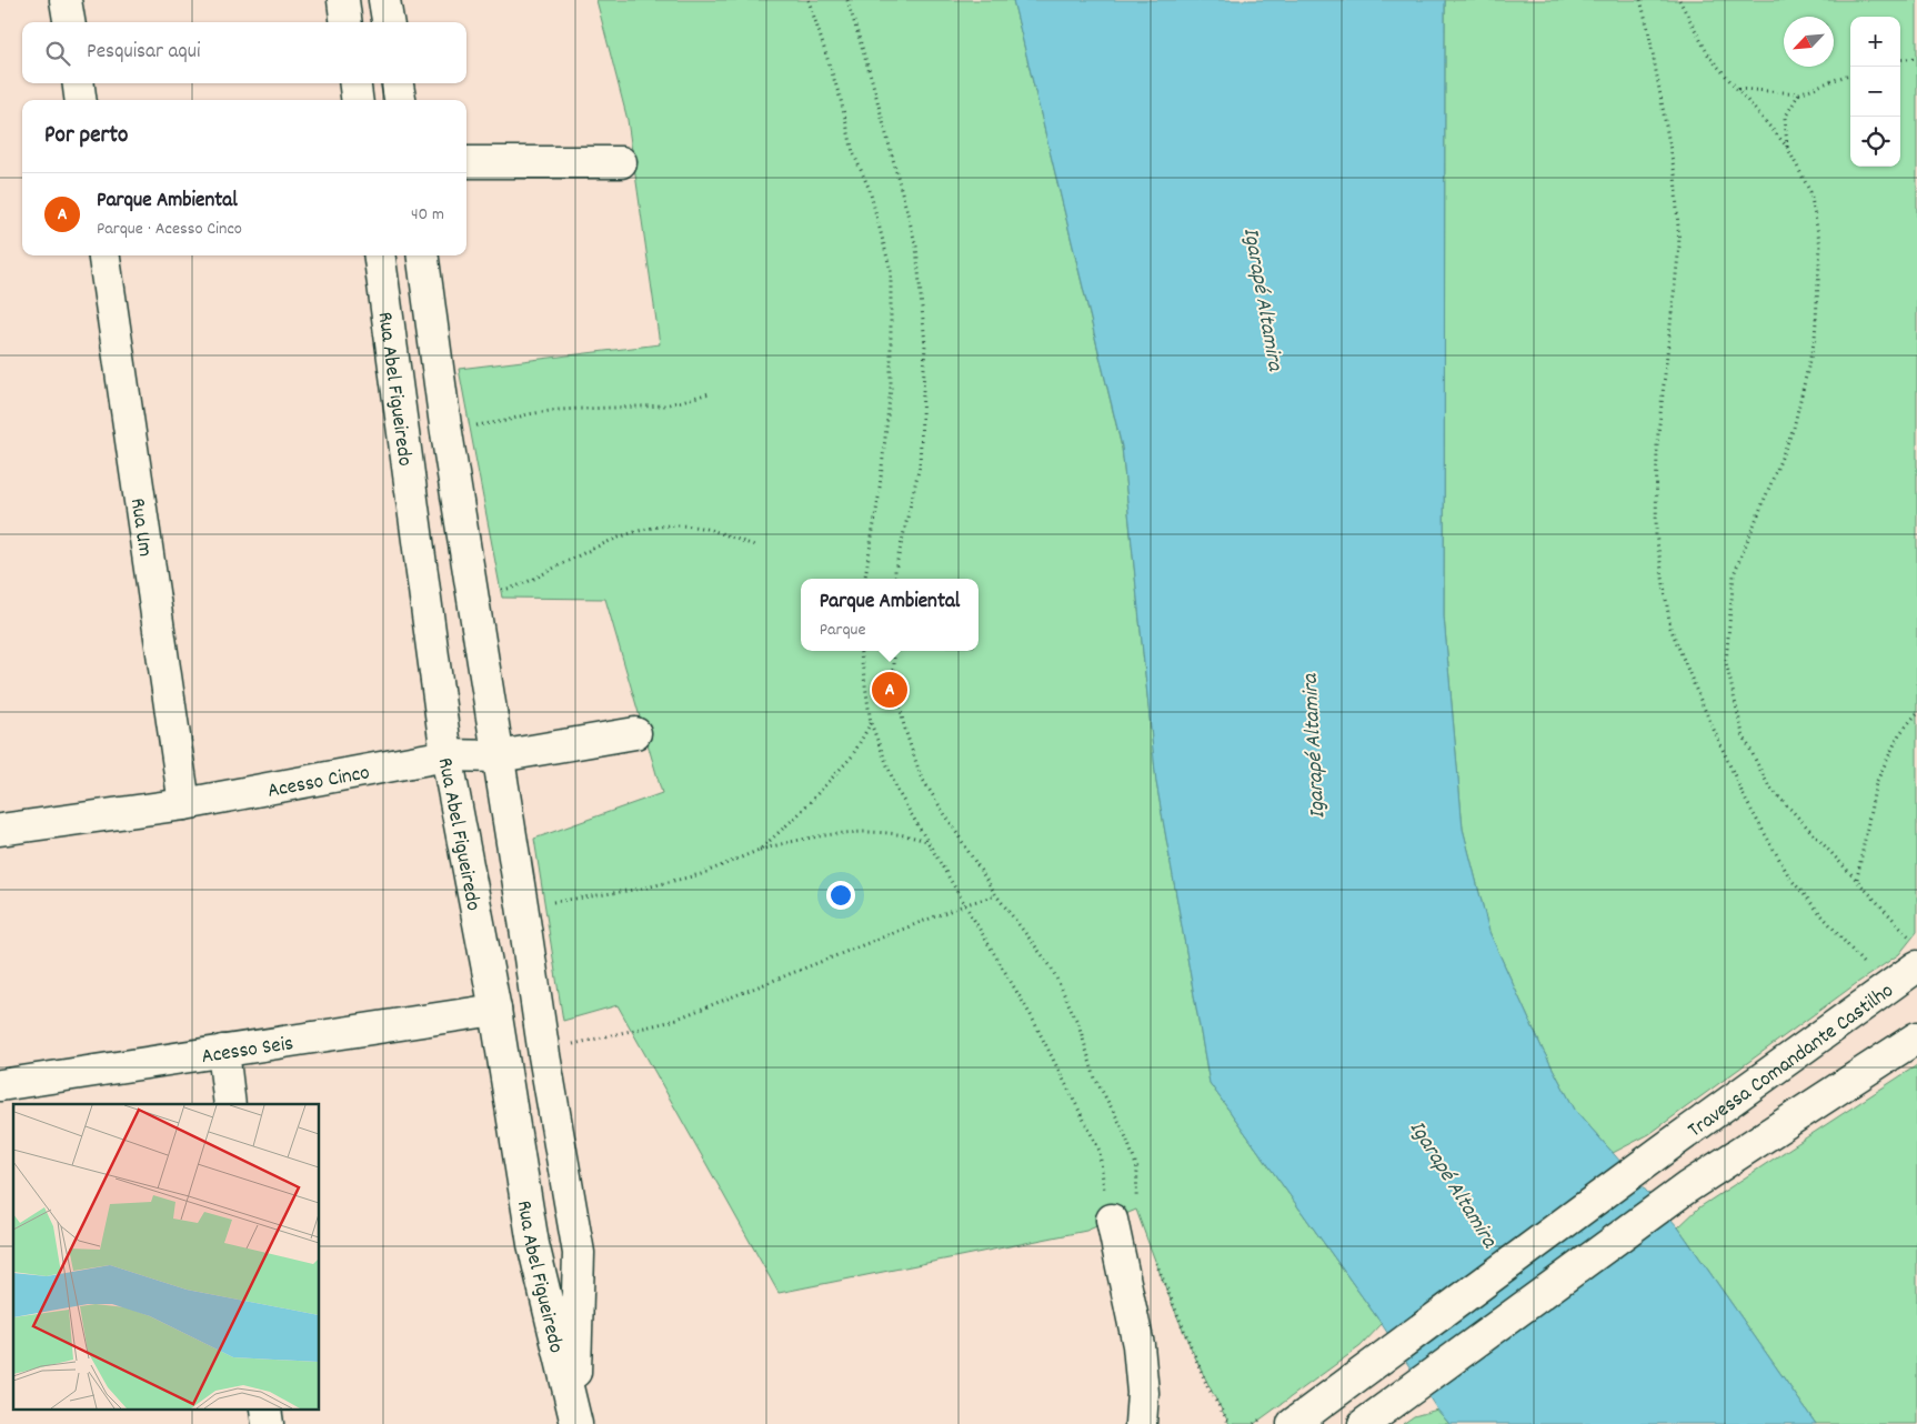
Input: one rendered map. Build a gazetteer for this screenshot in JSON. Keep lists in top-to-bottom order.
{
  "streets": {
    "street": [
      "Rua Abel Figueiredo",
      "Rua Um",
      "Acesso Cinco",
      "Acesso Seis",
      "Travessa Comandante Castilho"
    ]
  },
  "crossings": [
    ["Rua Abel Figueiredo", "Acesso Cinco"],
    ["Rua Abel Figueiredo", "Acesso Seis"],
    ["Rua Um", "Acesso Cinco"]
  ],
  "water": ["Igarapé Altamira"],
  "north": "bottom left",
  "page": {
    "map_buttons": ["+", "−"],
    "search": "Pesquisar aqui",
    "heading": "Por perto",
    "list": [
      {
        "mark": "A",
        "name": "Parque Ambiental",
        "note": "Parque · Acesso Cinco",
        "value": "40 m"
      }
    ],
    "popup": ["Parque Ambiental", "Parque"],
    "pins": "A"
  }
}
